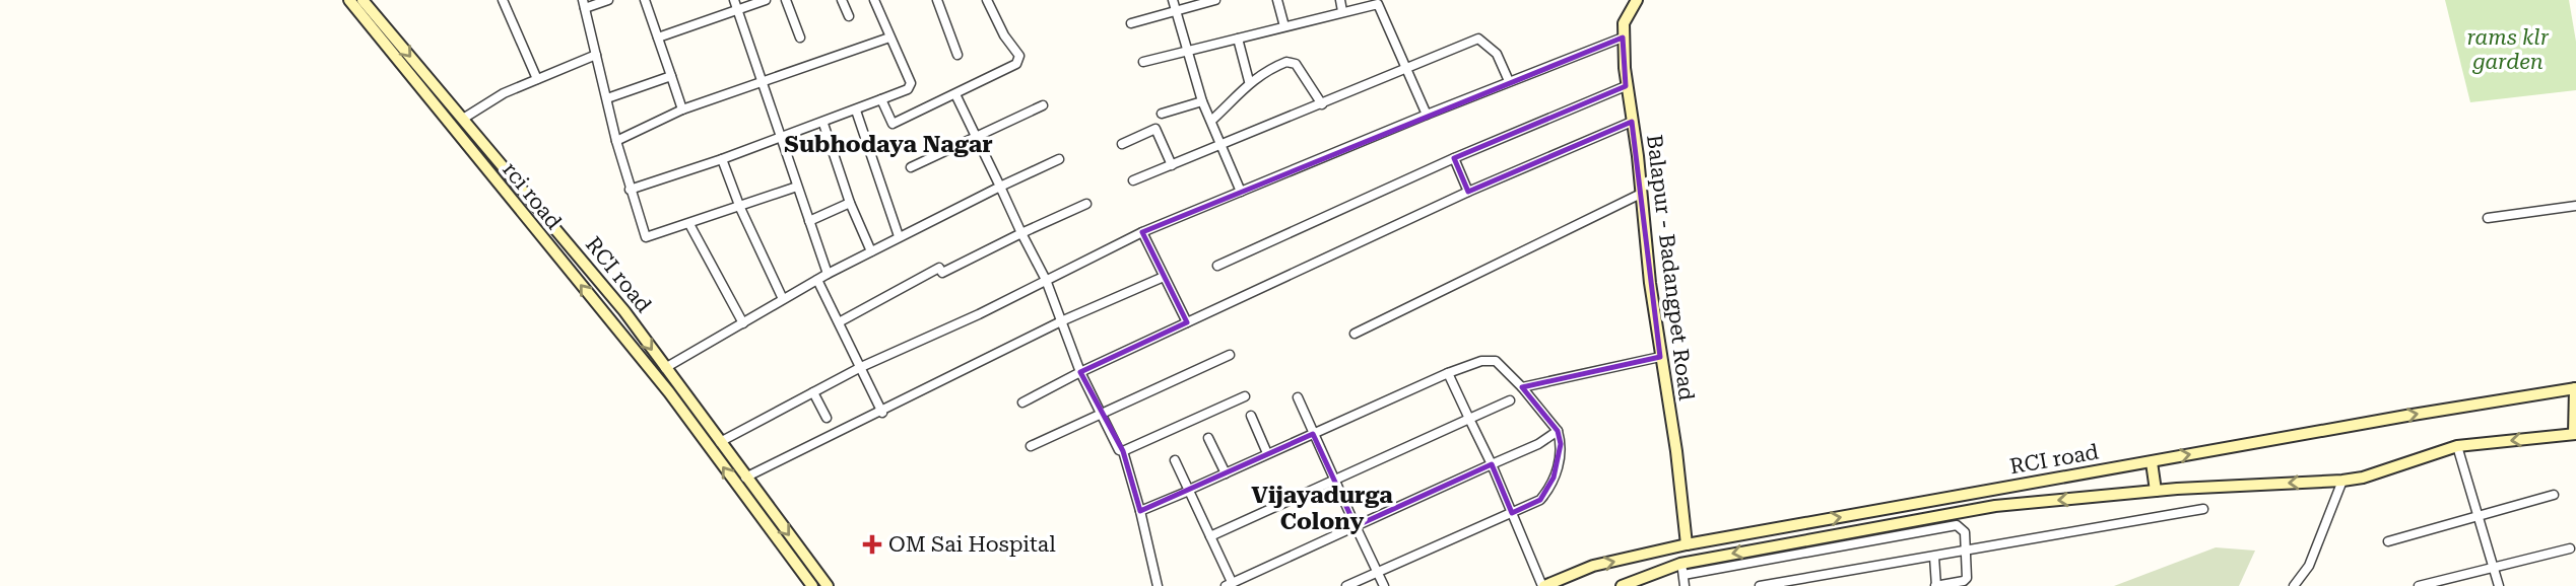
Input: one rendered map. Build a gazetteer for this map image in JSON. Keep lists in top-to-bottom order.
{
  "streets": {
    "main road": ["rci road", "Balapur - Badangpet Road", "RCI road"]
  },
  "crossings": [
    ["rci road", "RCI road"],
    ["Balapur - Badangpet Road", "RCI road"]
  ],
  "one_way": ["rci road"],
  "districts": ["Subhodaya Nagar", "Vijayadurga Colony"],
  "parks": ["rams klr garden"],
  "places": {
    "health": ["OM Sai Hospital"]
  }
}
